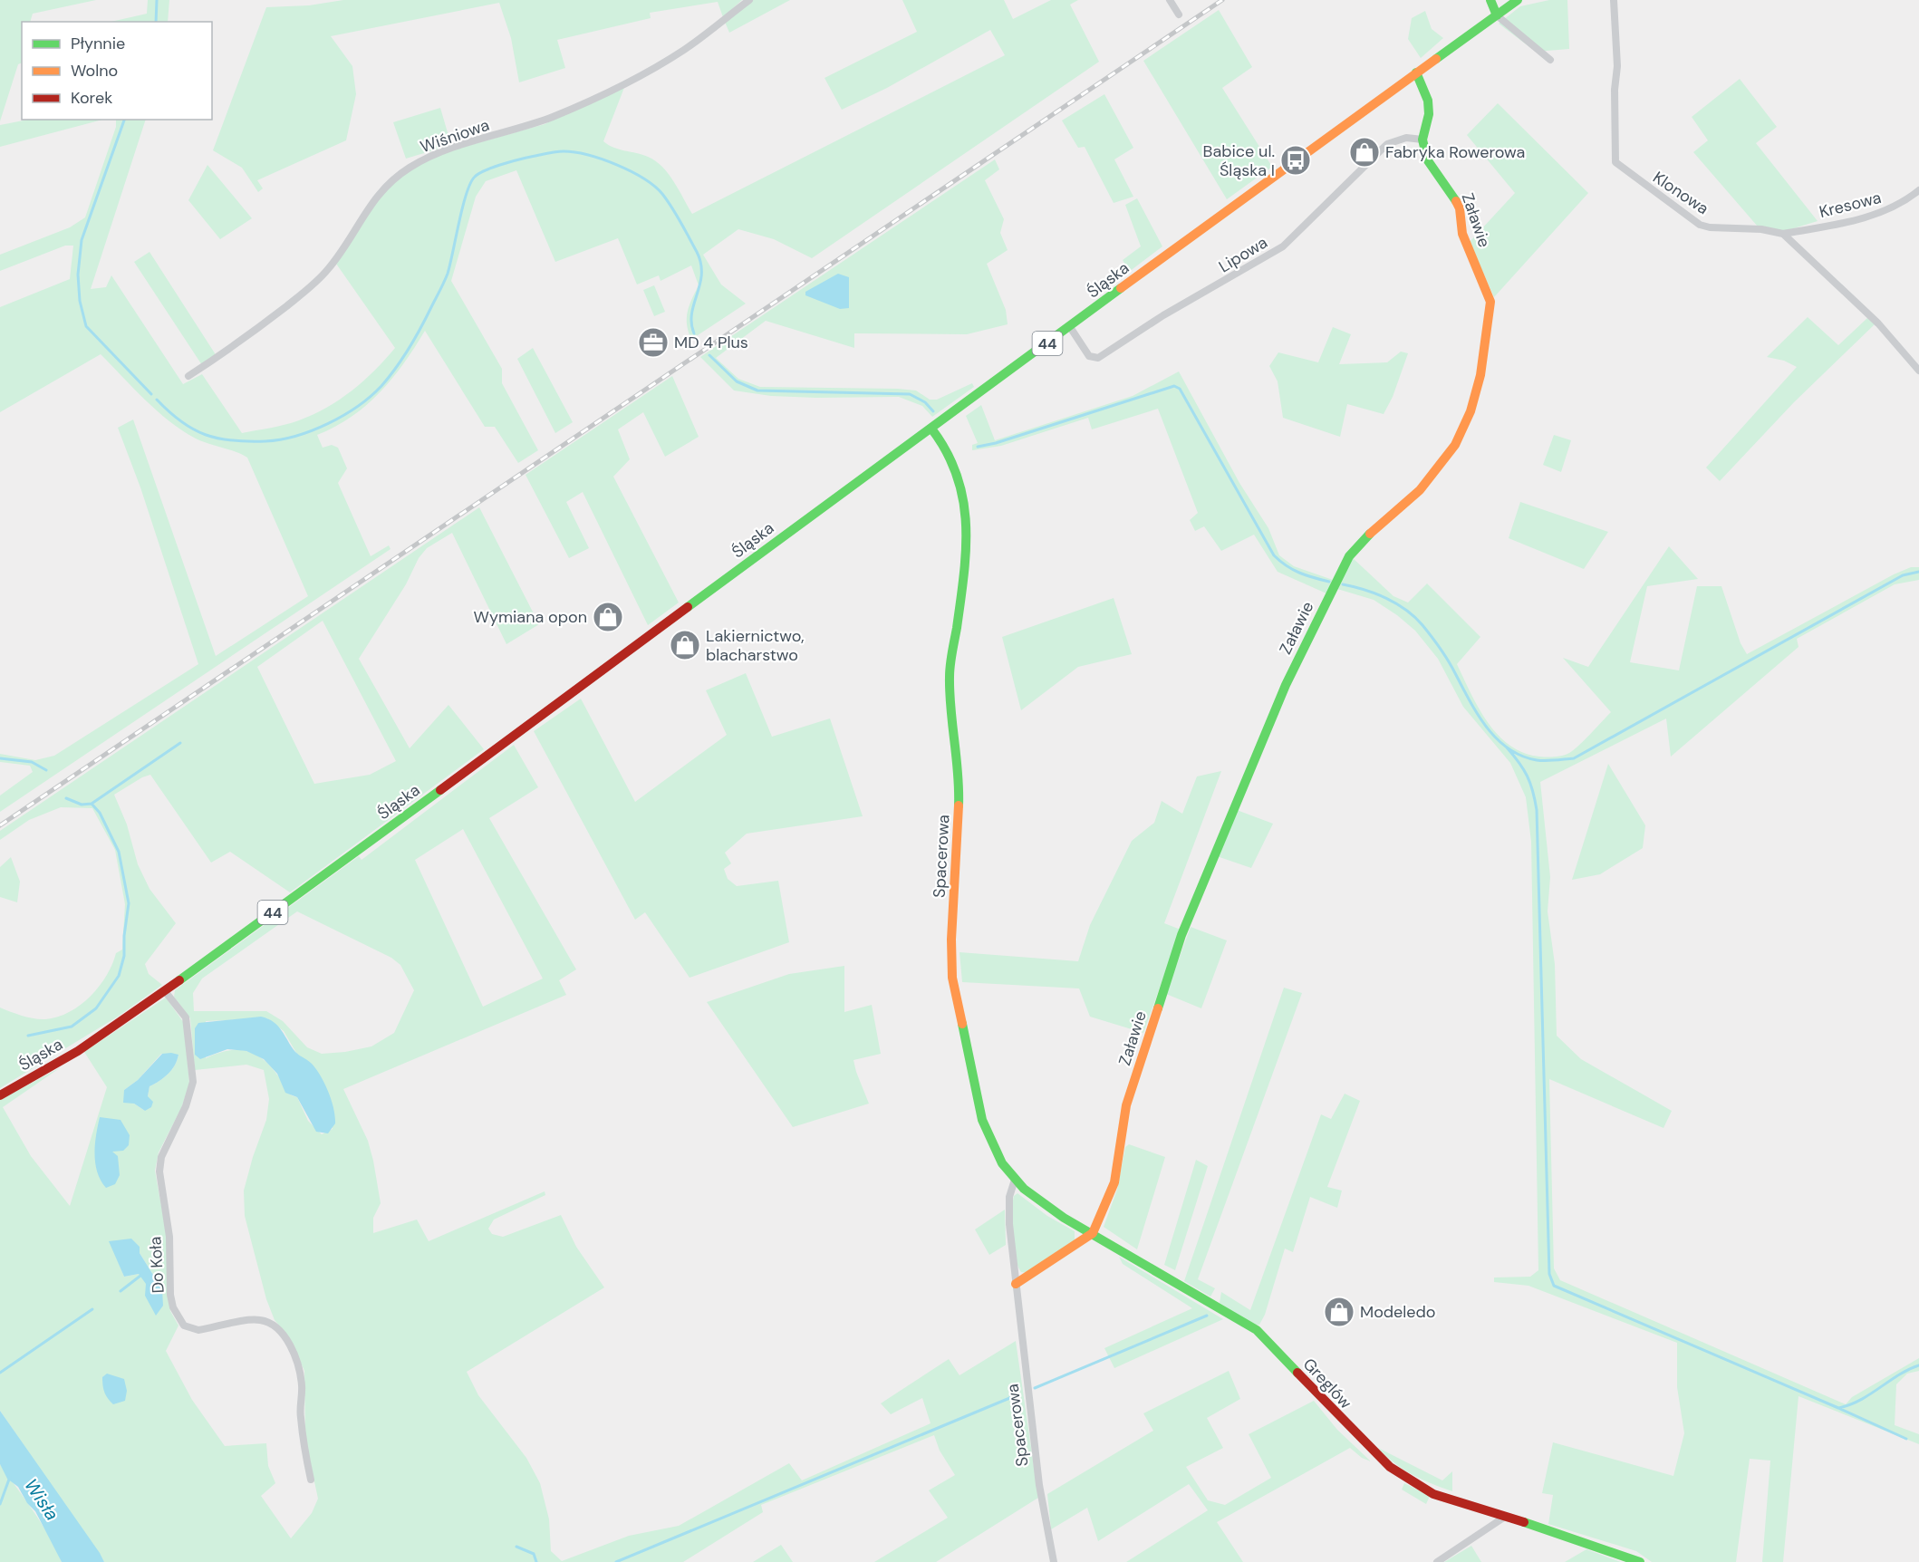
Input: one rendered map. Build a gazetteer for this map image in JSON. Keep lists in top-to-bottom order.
{
  "streets": {
    "street": [
      "Wiśniowa",
      "Klonowa",
      "Kresowa",
      "Załawie",
      "Lipowa",
      "Śląska",
      "44",
      "Spacerowa",
      "Do Koła",
      "Greglów"
    ]
  },
  "crossings": [
    ["Klonowa", "Kresowa"],
    ["Załawie", "Lipowa"],
    ["Załawie", "Greglów"],
    ["Lipowa", "Śląska"],
    ["Śląska", "Spacerowa"],
    ["Śląska", "Do Koła"],
    ["Spacerowa", "Greglów"]
  ],
  "water": ["Wisła"],
  "places": {
    "shop": [
      "Fabryka Rowerowa",
      "Wymiana opon",
      "Lakiernictwo, blacharstwo",
      "Modeledo"
    ],
    "bus stop": ["Babice ul. Śląska I"],
    "office": ["MD 4 Plus"]
  },
  "legend": ["Płynnie", "Wolno", "Korek"]
}
